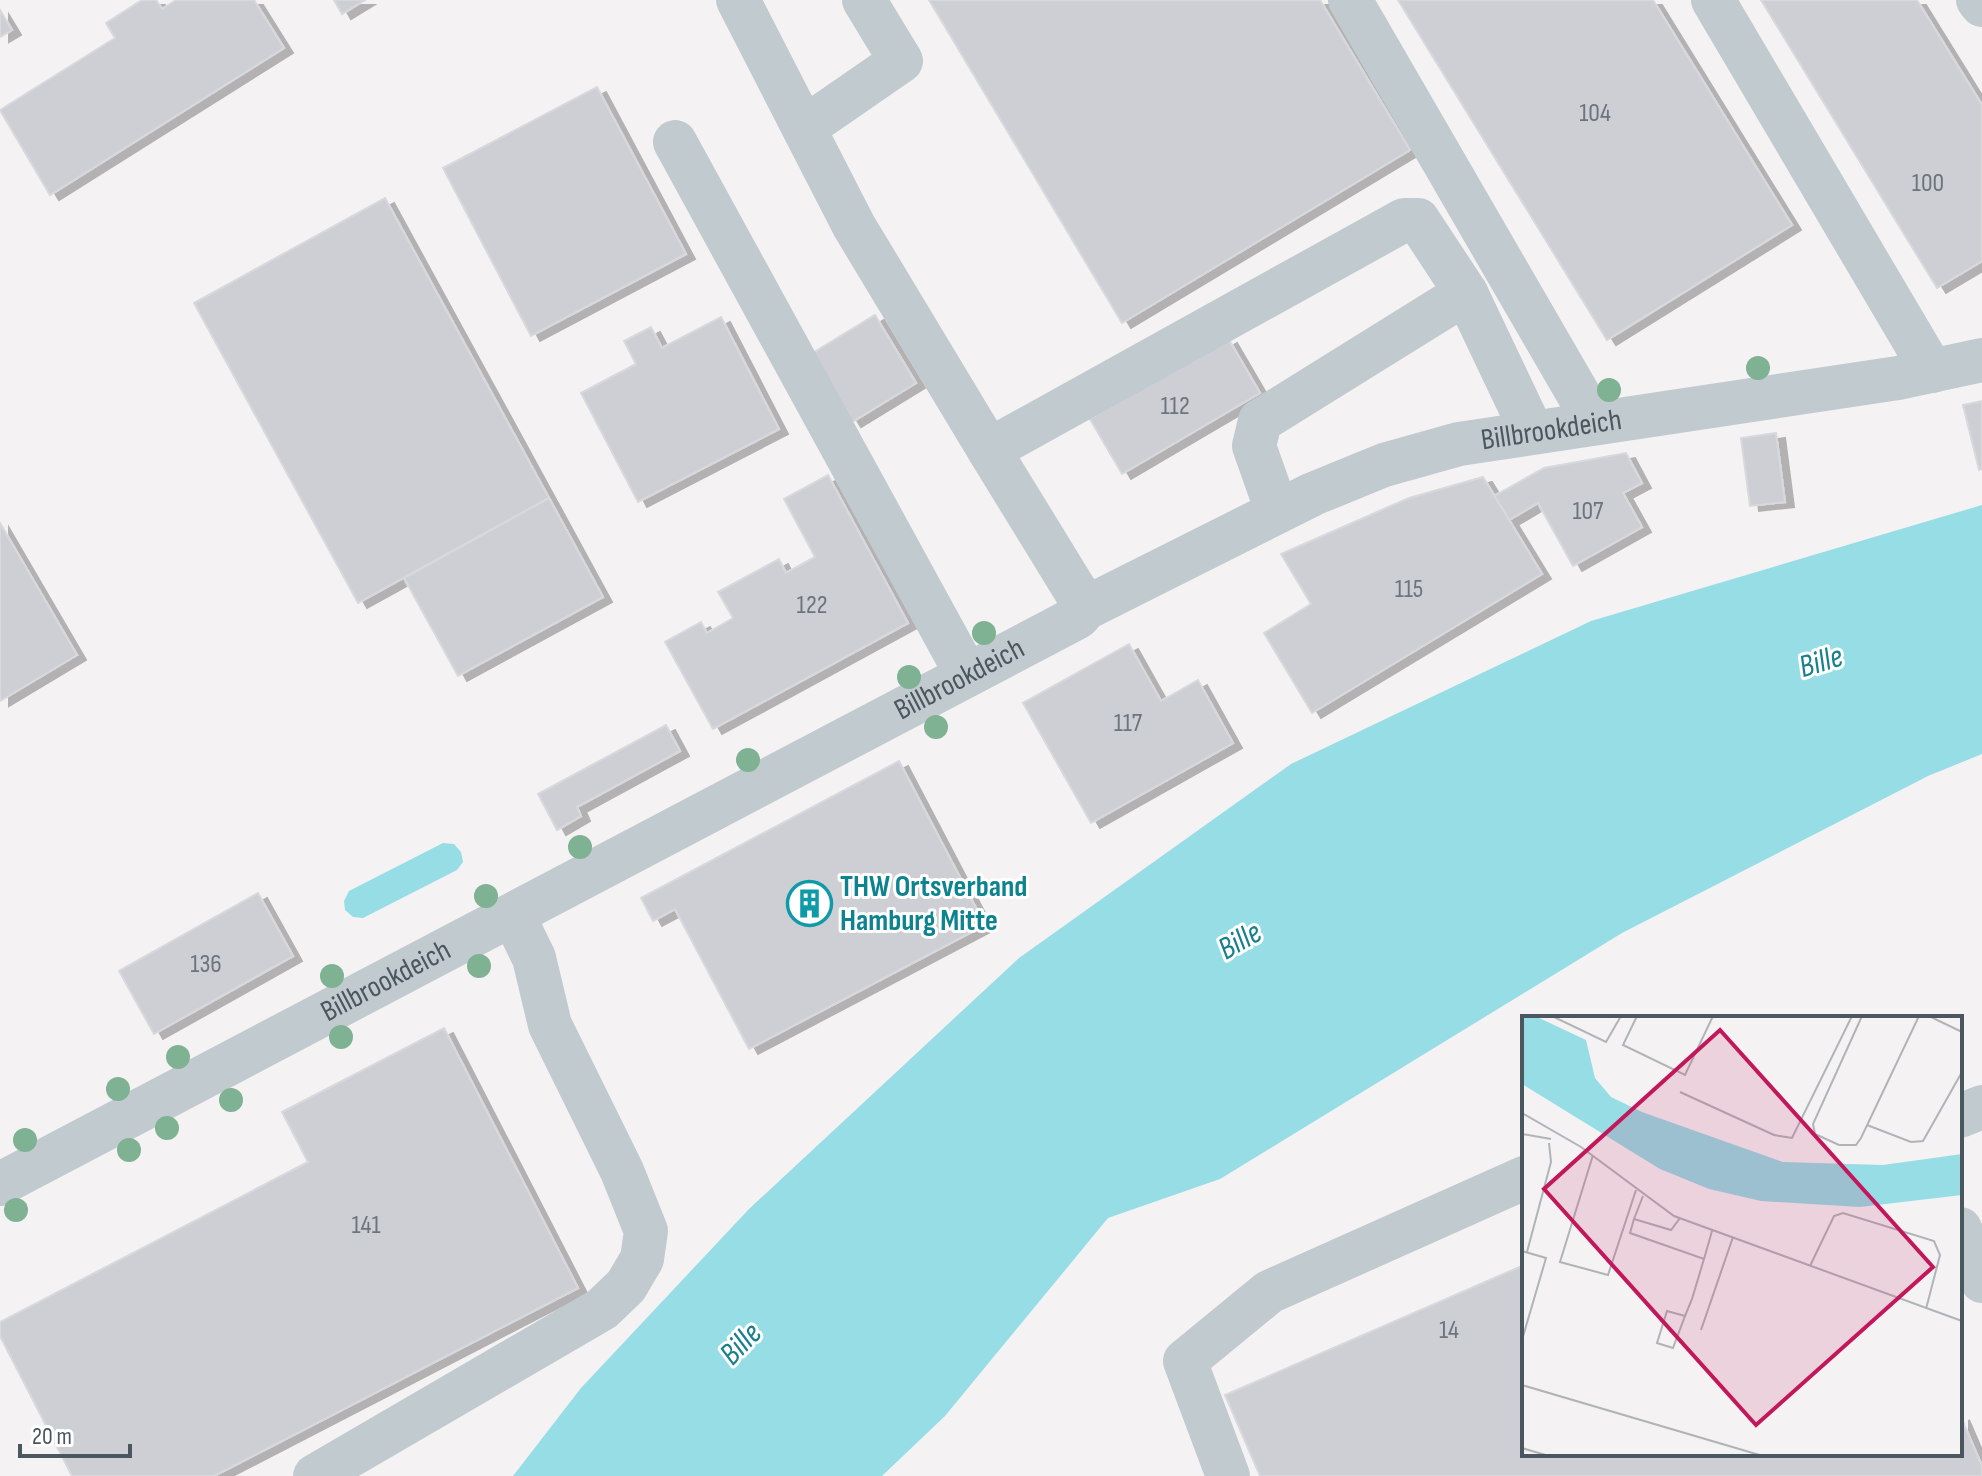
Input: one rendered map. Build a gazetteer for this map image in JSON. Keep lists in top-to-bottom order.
{
  "streets": {
    "street": ["Billbrookdeich"]
  },
  "water": ["Bille"],
  "places": {
    "building": ["THW Ortsverband Hamburg Mitte"]
  },
  "house_numbers": [
    "104",
    "100",
    "112",
    "107",
    "115",
    "122",
    "117",
    "136",
    "141",
    "14"
  ],
  "scale_bar": "20 m"
}
